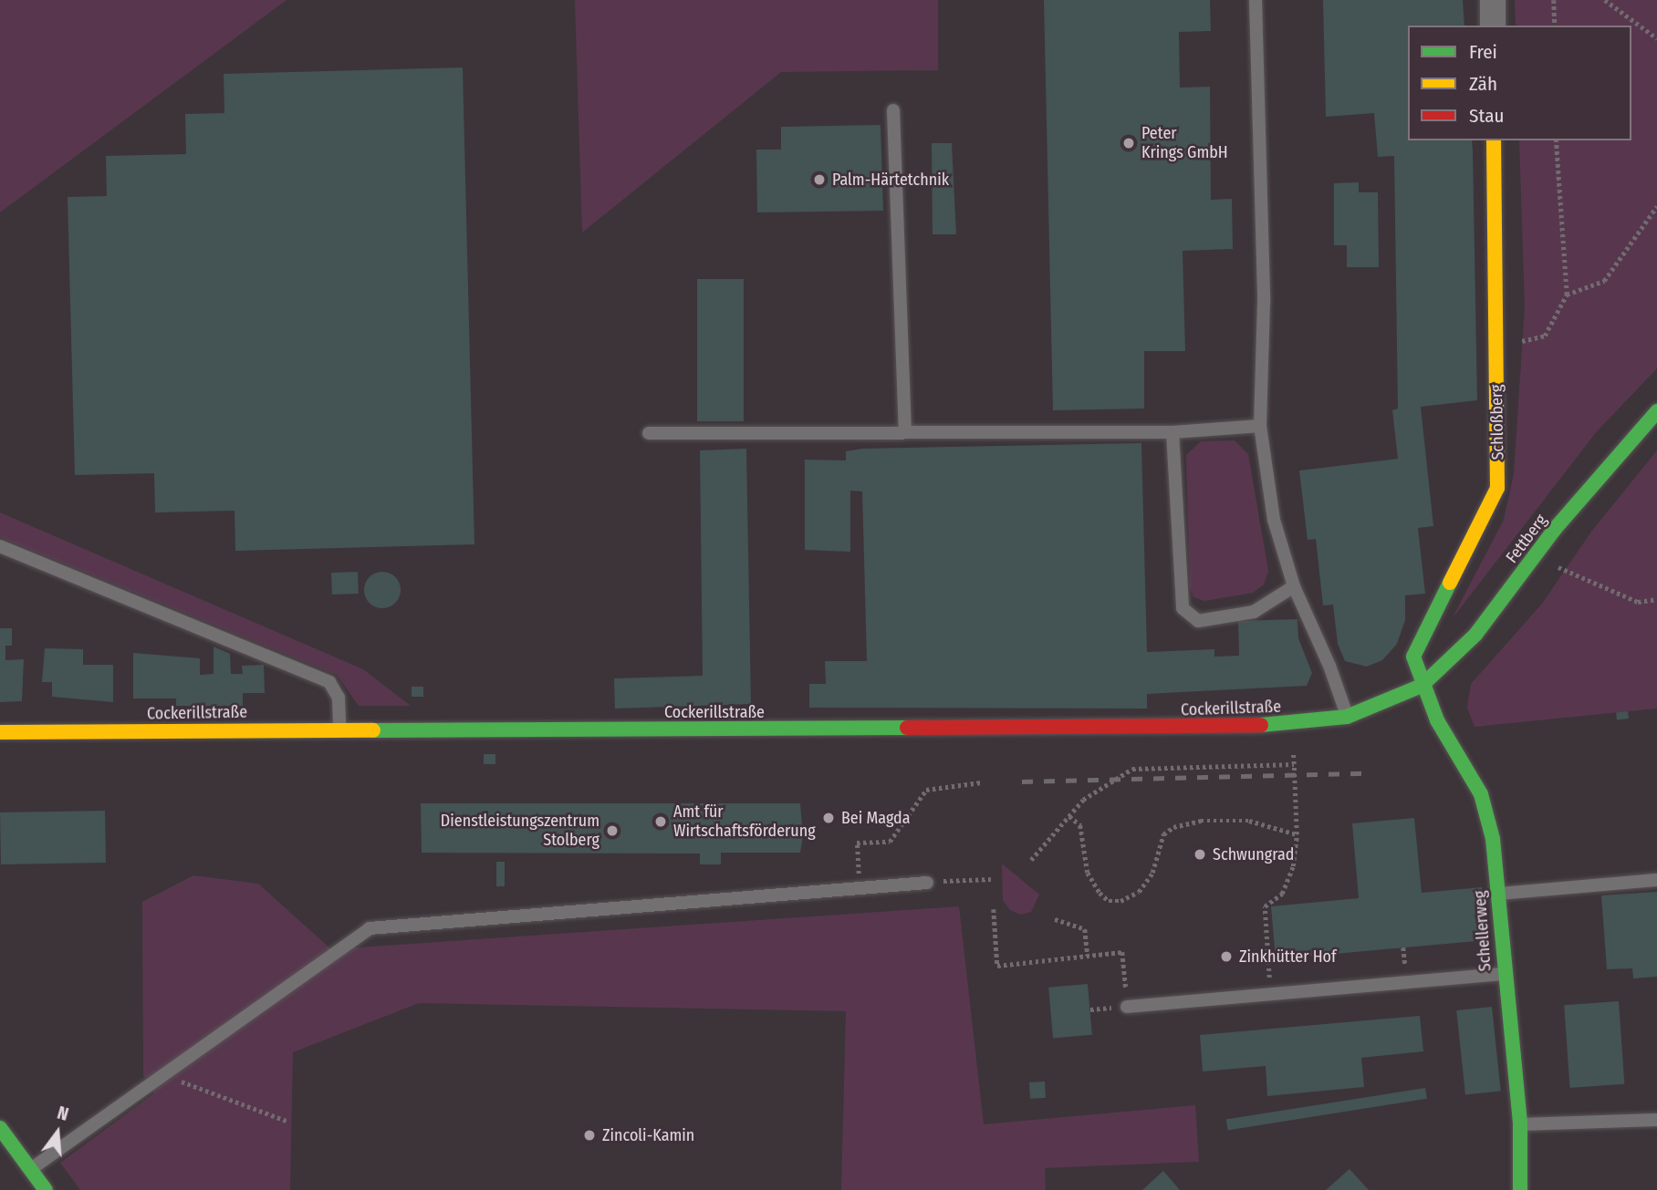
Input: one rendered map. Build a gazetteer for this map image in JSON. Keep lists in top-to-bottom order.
{
  "streets": {
    "main road": [
      "Schloßberg",
      "Fettberg",
      "Cockerillstraße",
      "Schellerweg"
    ]
  },
  "crossings": [
    ["Schloßberg", "Fettberg"],
    ["Schloßberg", "Cockerillstraße"],
    ["Schloßberg", "Schellerweg"],
    ["Fettberg", "Cockerillstraße"],
    ["Fettberg", "Schellerweg"],
    ["Cockerillstraße", "Schellerweg"]
  ],
  "places": [
    "Peter Krings GmbH",
    "Palm-Härtetchnik",
    "Bei Magda",
    "Amt für Wirtschaftsförderung",
    "Dienstleistungszentrum Stolberg",
    "Schwungrad",
    "Zinkhütter Hof",
    "Zincoli-Kamin"
  ],
  "legend": ["Frei", "Zäh", "Stau"],
  "north": "top"
}
